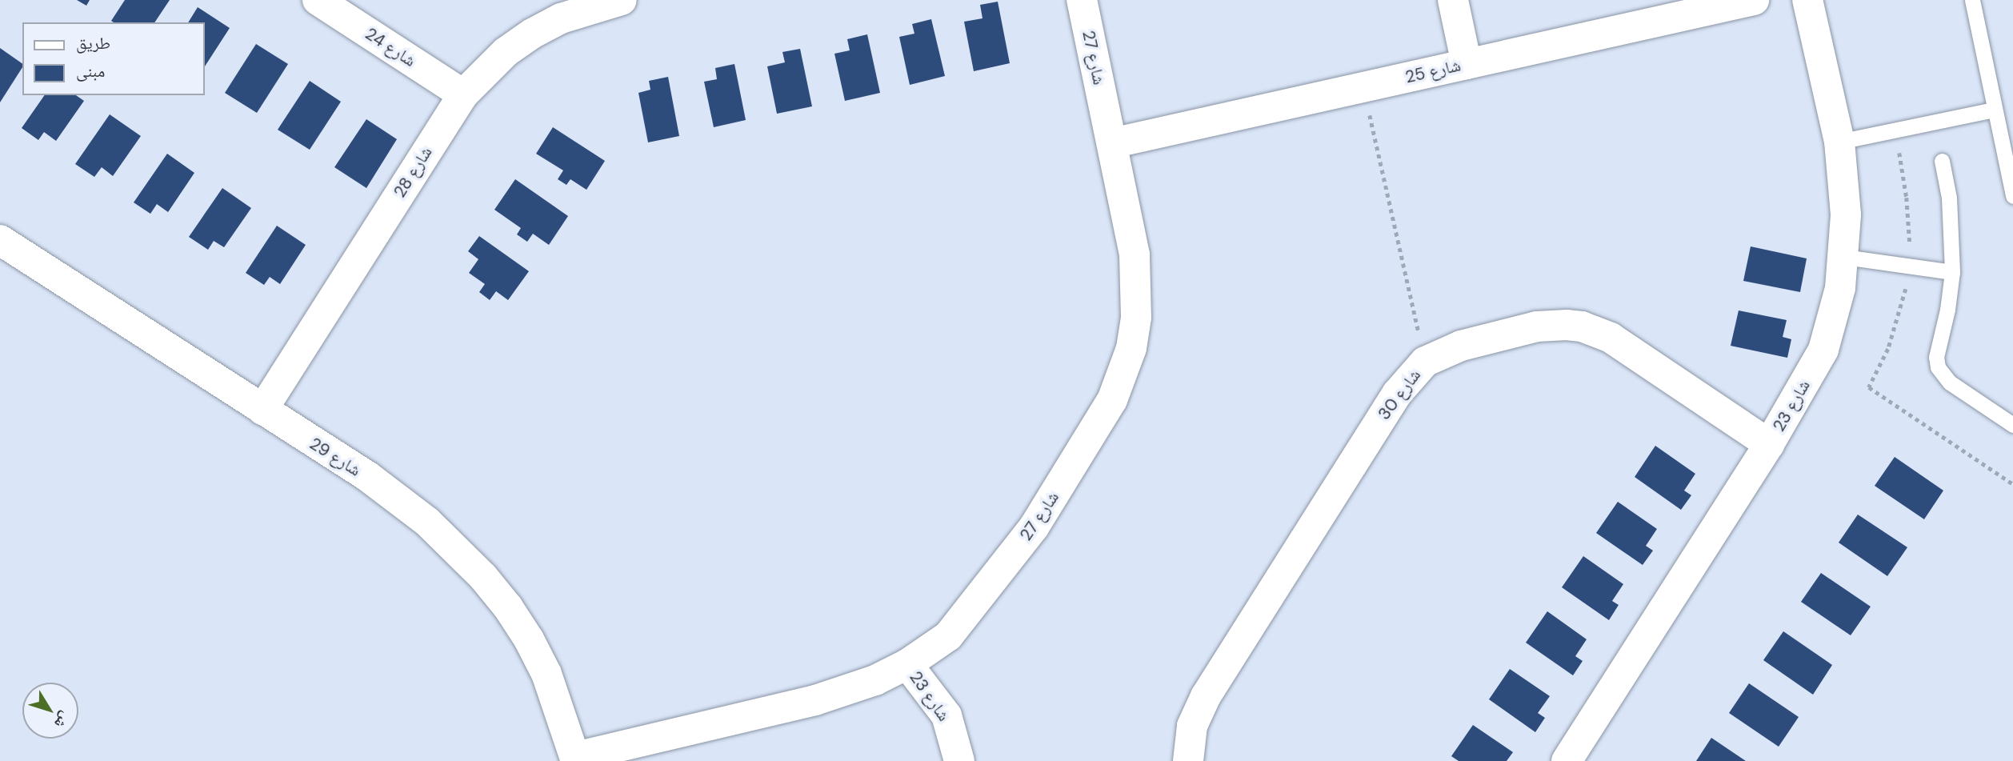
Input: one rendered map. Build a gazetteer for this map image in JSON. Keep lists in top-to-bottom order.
{
  "streets": {
    "street": [
      "شارع 24",
      "شارع 27",
      "شارع 25",
      "شارع 28",
      "شارع 30",
      "شارع 23",
      "شارع 29"
    ]
  },
  "crossings": [
    ["شارع 24", "شارع 28"],
    ["شارع 27", "شارع 25"],
    ["شارع 27", "شارع 23"],
    ["شارع 27", "شارع 29"],
    ["شارع 28", "شارع 29"],
    ["شارع 30", "شارع 23"]
  ],
  "legend": ["طريق", "مبنى"],
  "north": "bottom right"
}
